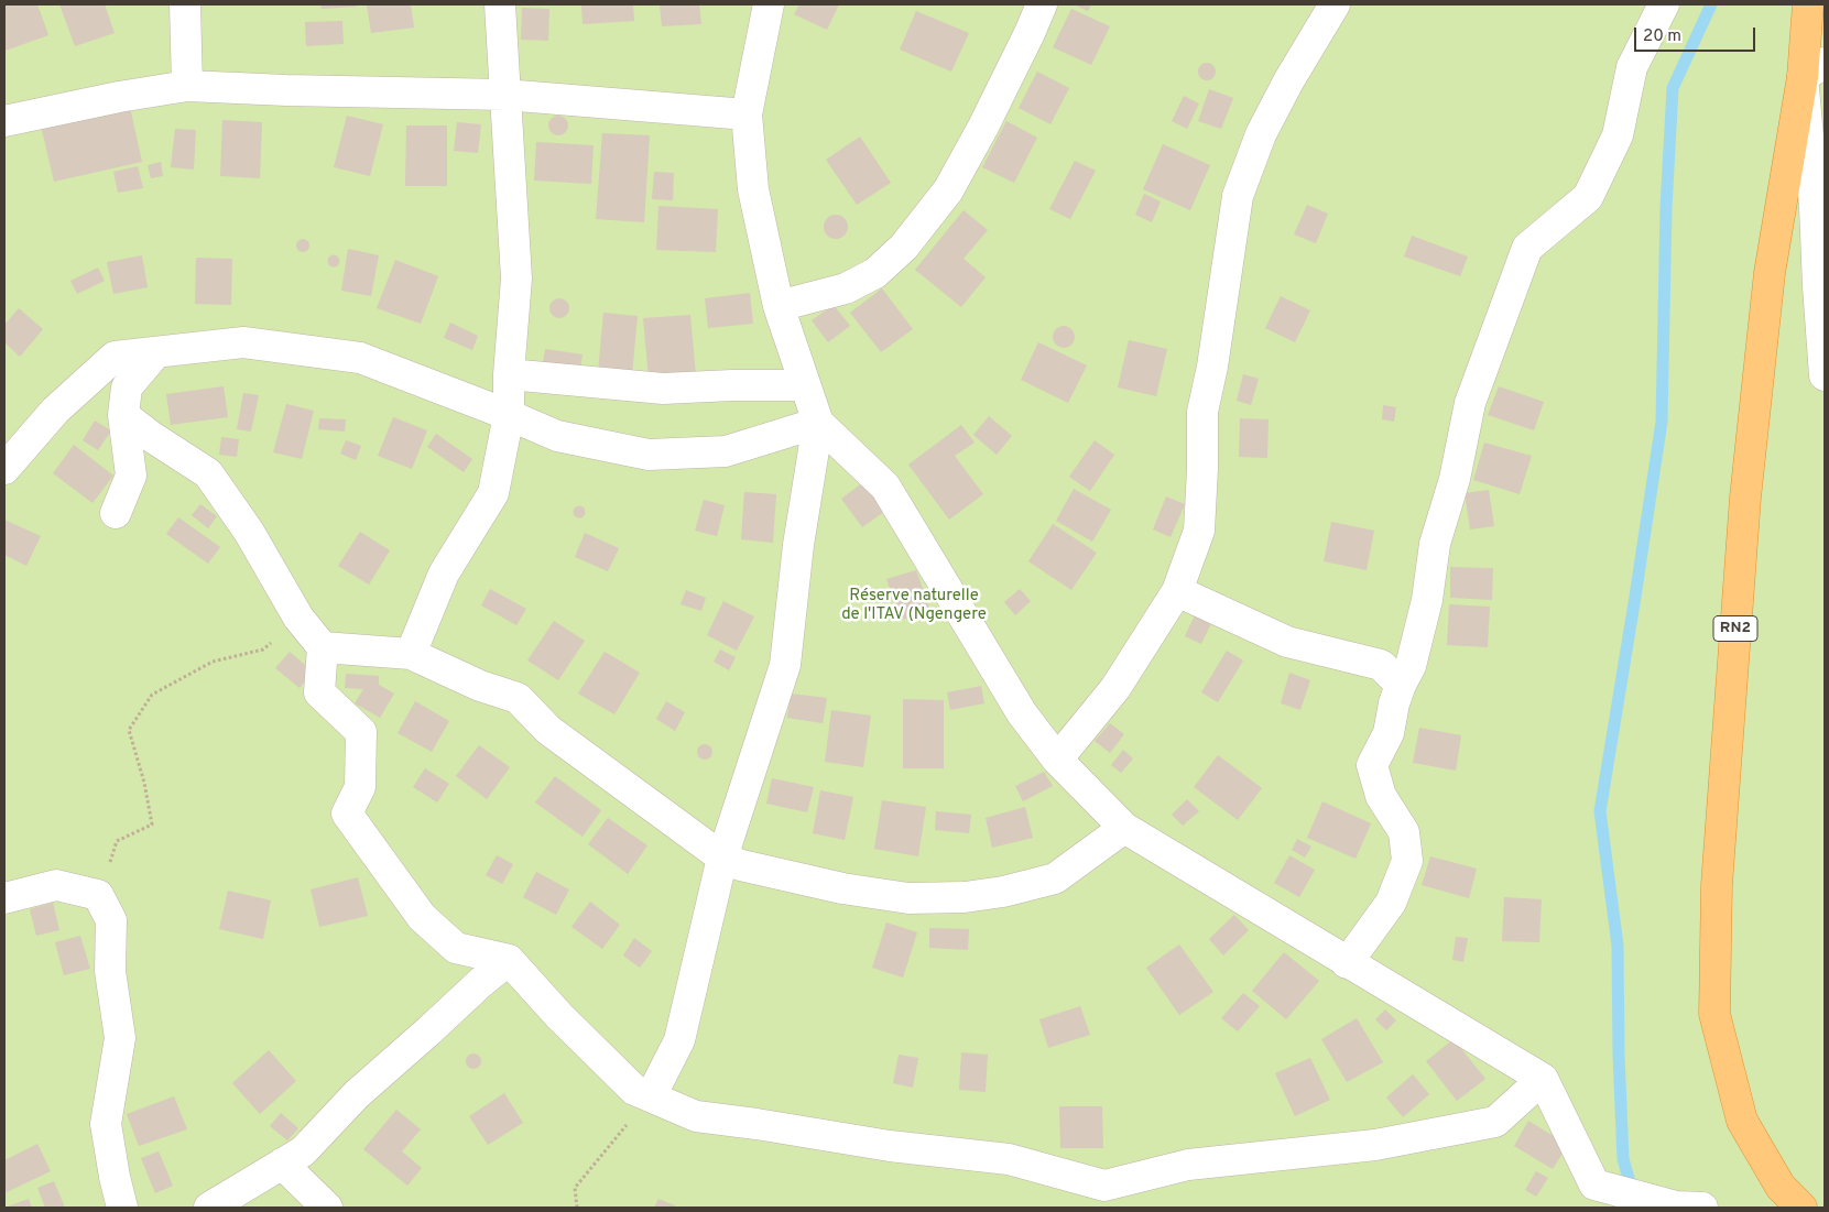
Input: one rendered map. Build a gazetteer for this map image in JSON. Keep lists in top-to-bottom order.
{
  "streets": {
    "highway": ["RN2"]
  },
  "parks": ["Réserve naturelle de l'ITAV (Ngengere"],
  "scale_bar": "20 m"
}
